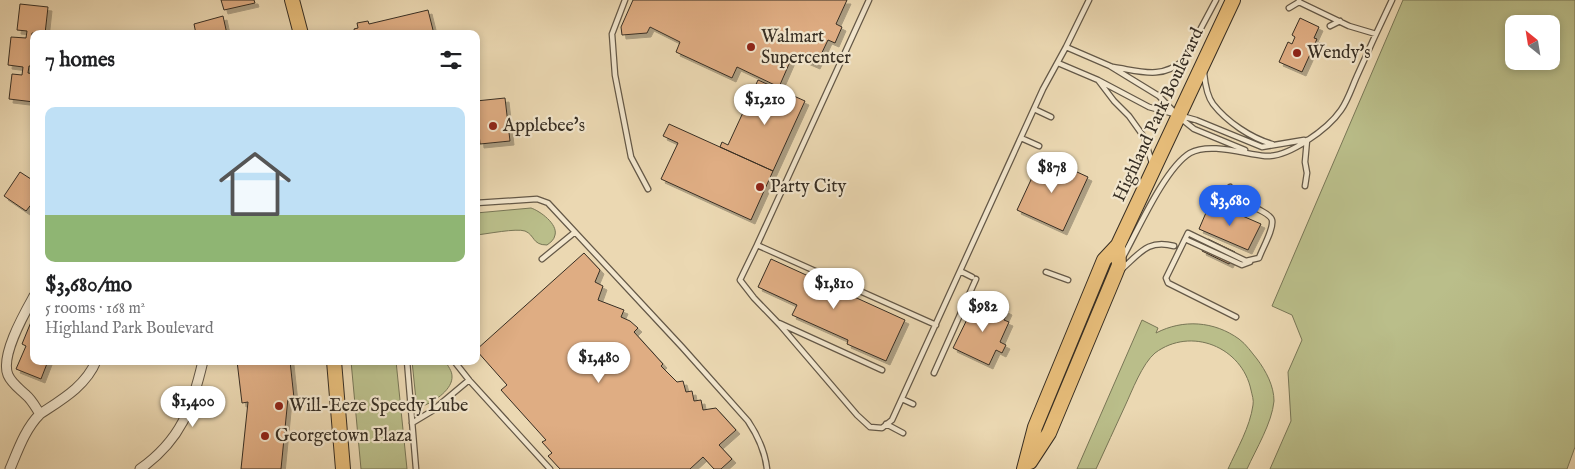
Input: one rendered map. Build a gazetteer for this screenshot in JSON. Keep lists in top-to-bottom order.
{
  "streets": {
    "main road": ["Highland Park Boulevard"]
  },
  "places": [
    "Walmart Supercenter",
    "Wendy's",
    "Applebee's",
    "Party City",
    "Will-Eeze Speedy Lube",
    "Georgetown Plaza"
  ],
  "north": "top left",
  "page": {
    "heading": "7 homes",
    "price": [
      "$1,210",
      "$878",
      "$3,680",
      "$1,810",
      "$982",
      "$1,480",
      "$1,400"
    ],
    "list": [
      {
        "name": "$3,680/mo",
        "note": "5 rooms · 168 m² · Highland Park Boulevard"
      }
    ]
  }
}
